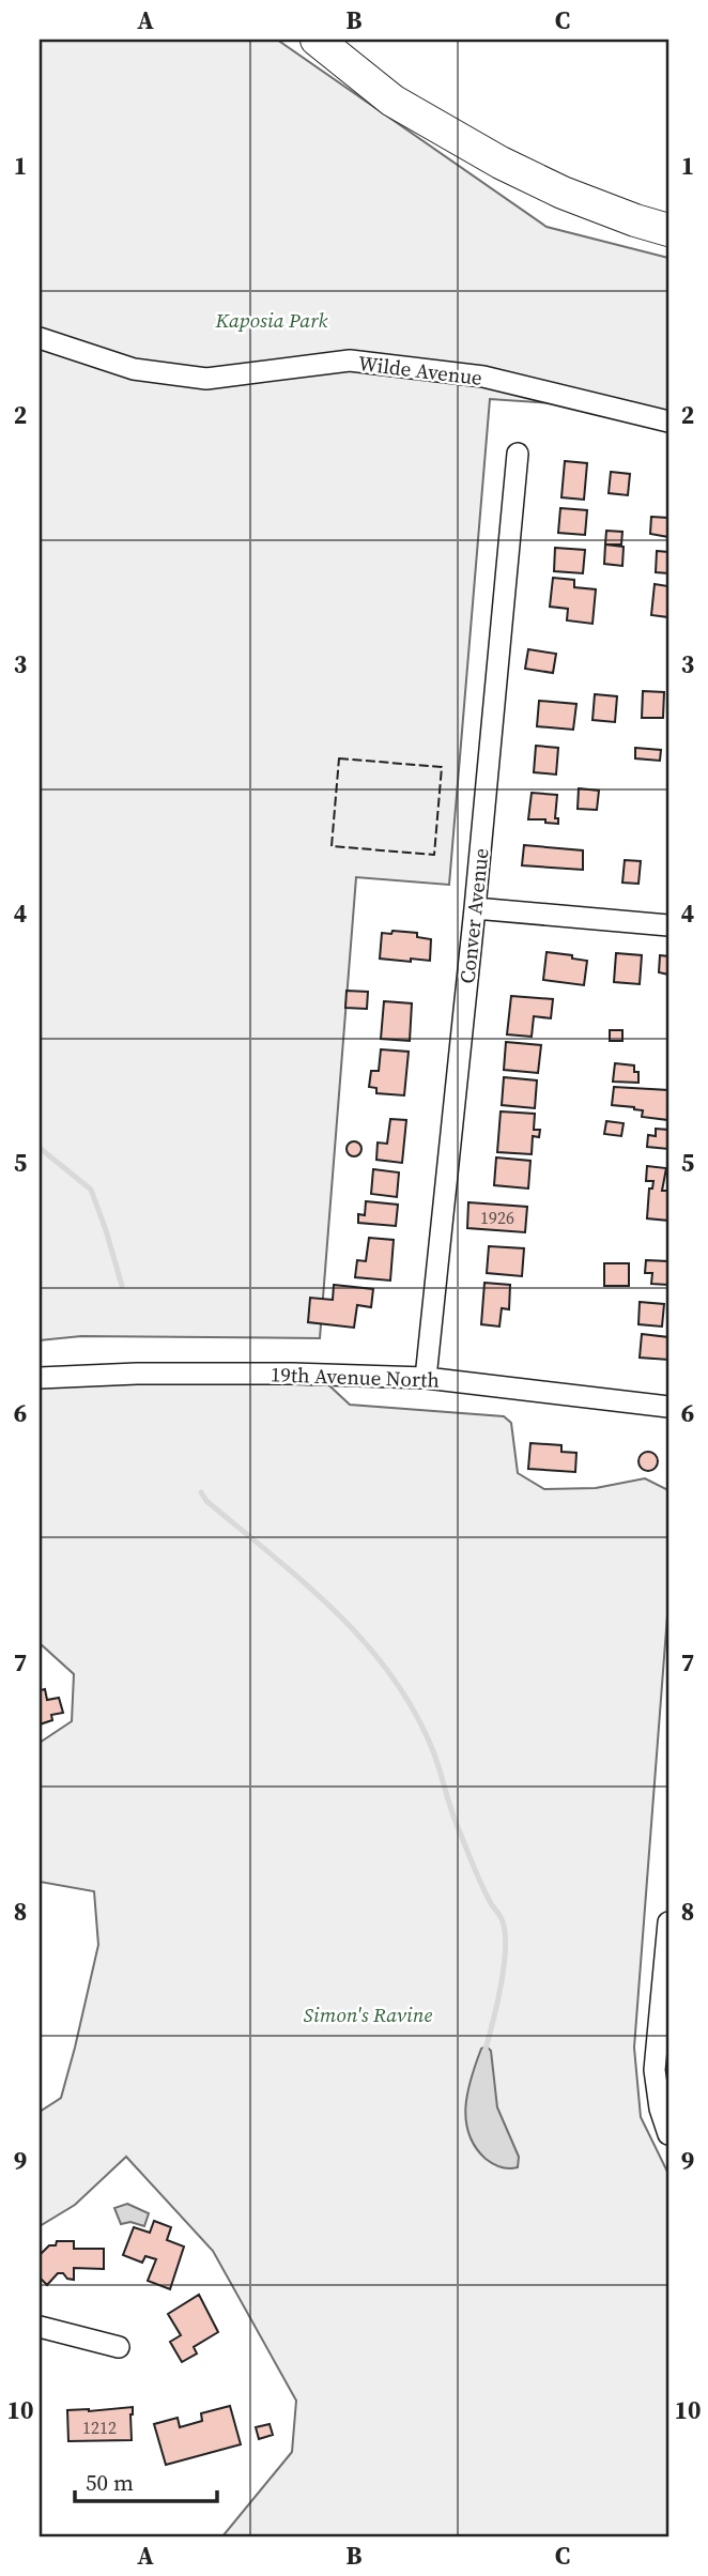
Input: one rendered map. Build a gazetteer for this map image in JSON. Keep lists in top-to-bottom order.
{
  "streets": {
    "street": ["Wilde Avenue", "Conver Avenue", "19th Avenue North"]
  },
  "crossings": [
    ["Conver Avenue", "19th Avenue North"]
  ],
  "parks": ["Kaposia Park", "Simon's Ravine"],
  "house_numbers": ["1926", "1212"],
  "scale_bar": "50 m",
  "grid": {
    "columns": ["A", "B", "C"],
    "rows": [
      "1",
      "2",
      "3",
      "4",
      "5",
      "6",
      "7",
      "8",
      "9",
      "10"
    ]
  }
}
